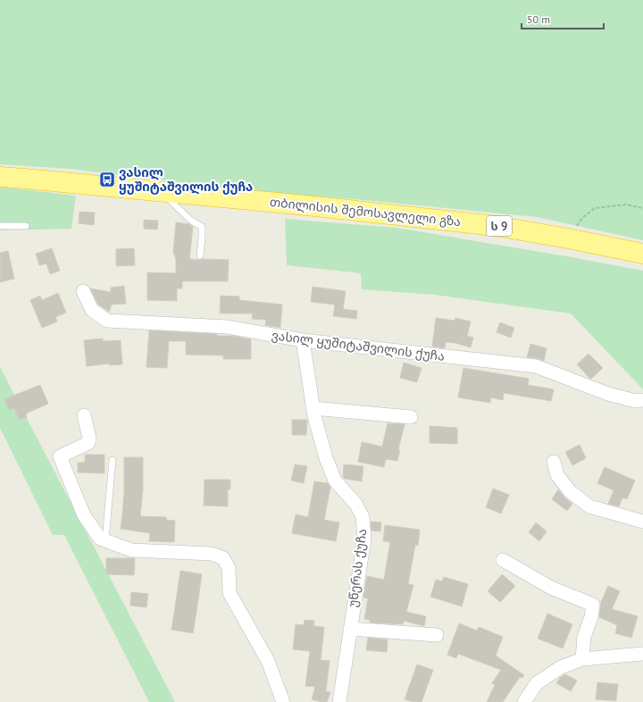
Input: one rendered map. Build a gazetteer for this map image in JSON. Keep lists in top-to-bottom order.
{
  "streets": {
    "highway": ["თბილისის შემოსავლელი გზა", "ს 9"],
    "street": ["ვასილ ყუშიტაშვილის ქუჩა", "უწერას ქუჩა"]
  },
  "crossings": [
    ["ვასილ ყუშიტაშვილის ქუჩა", "უწერას ქუჩა"]
  ],
  "places": {
    "bus stop": ["ვასილ ყუშიტაშვილის ქუჩა"]
  },
  "scale_bar": "50 m"
}
